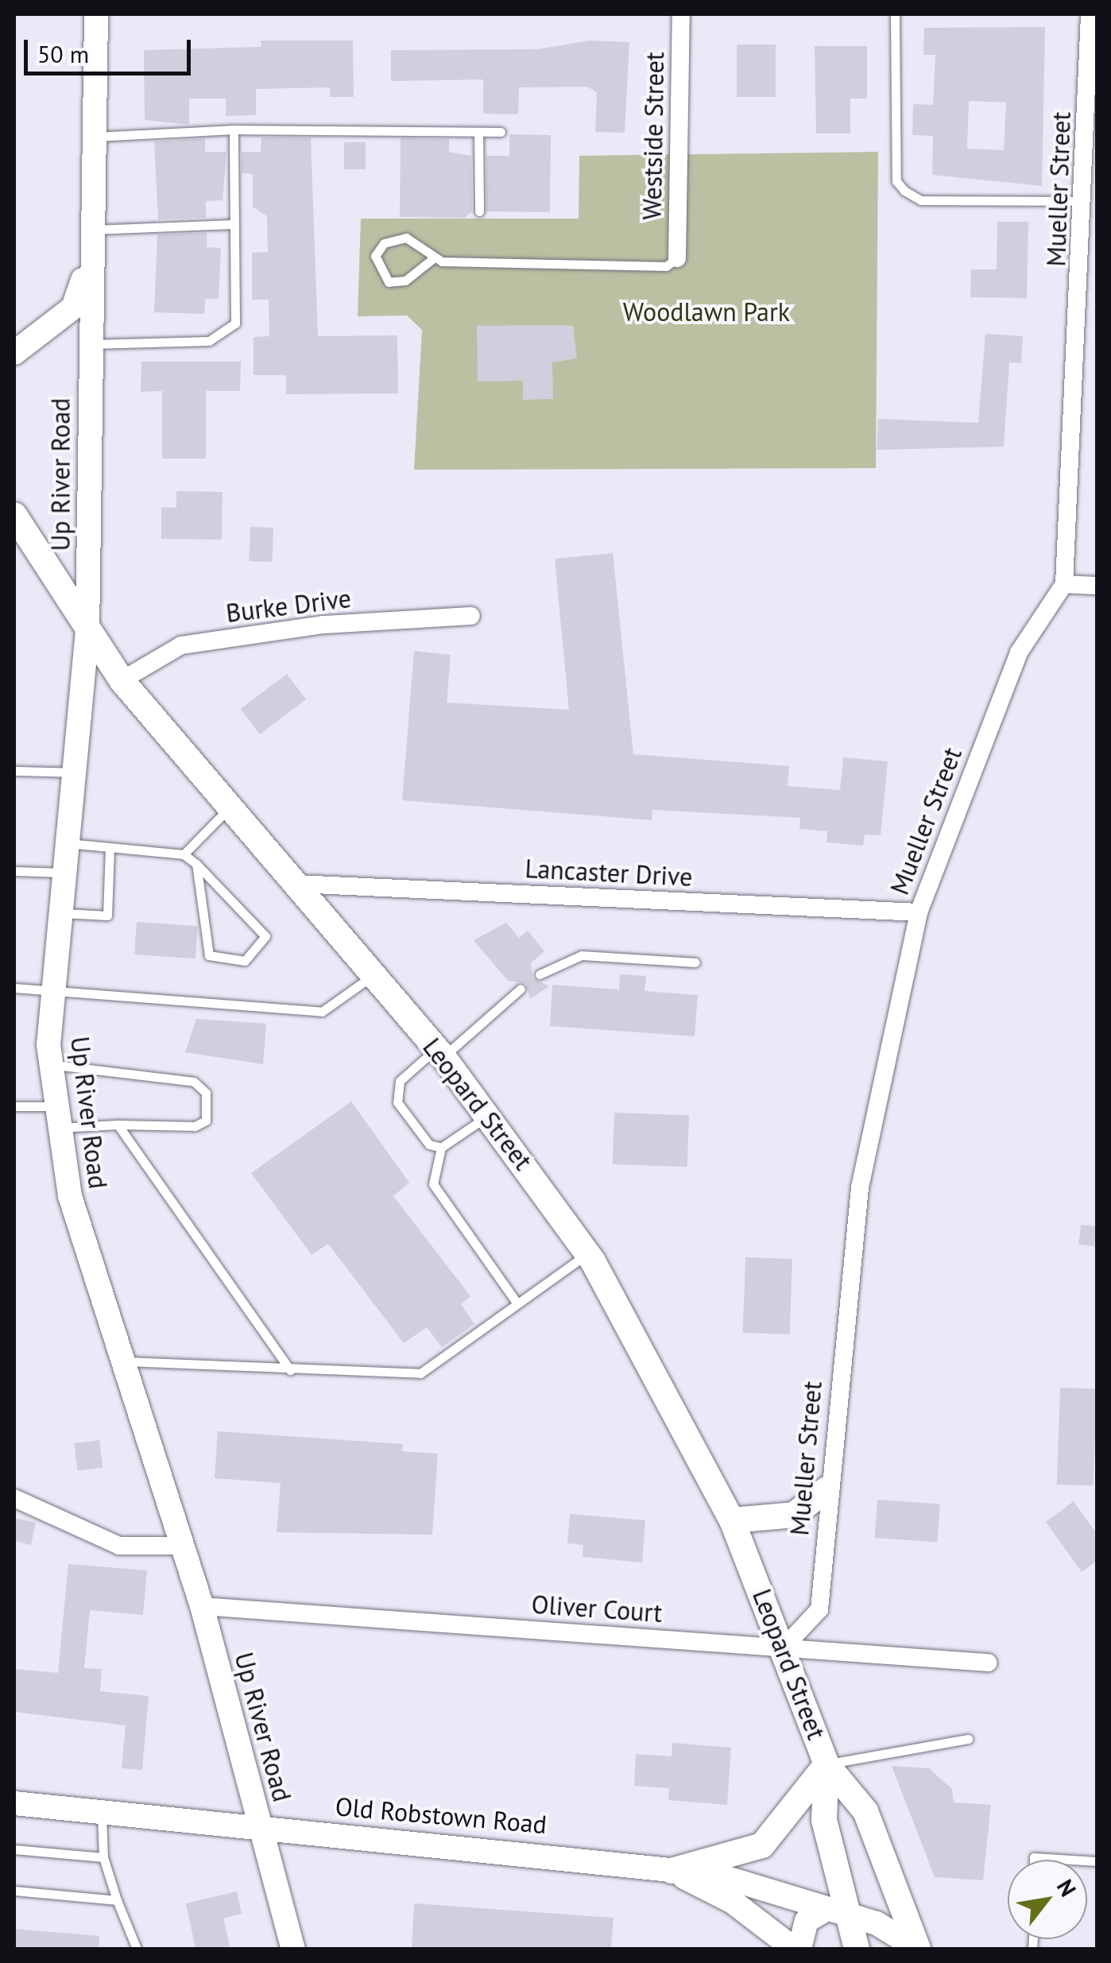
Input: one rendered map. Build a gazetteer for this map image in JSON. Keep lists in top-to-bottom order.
{
  "streets": {
    "main road": ["Leopard Street"],
    "street": [
      "Westside Street",
      "Mueller Street",
      "Up River Road",
      "Burke Drive",
      "Lancaster Drive",
      "Oliver Court",
      "Old Robstown Road"
    ]
  },
  "crossings": [
    ["Mueller Street", "Lancaster Drive"],
    ["Mueller Street", "Leopard Street"],
    ["Mueller Street", "Oliver Court"],
    ["Up River Road", "Leopard Street"],
    ["Up River Road", "Oliver Court"],
    ["Up River Road", "Old Robstown Road"],
    ["Burke Drive", "Leopard Street"],
    ["Lancaster Drive", "Leopard Street"],
    ["Leopard Street", "Oliver Court"],
    ["Leopard Street", "Old Robstown Road"]
  ],
  "parks": ["Woodlawn Park"],
  "scale_bar": "50 m",
  "north": "top right"
}
